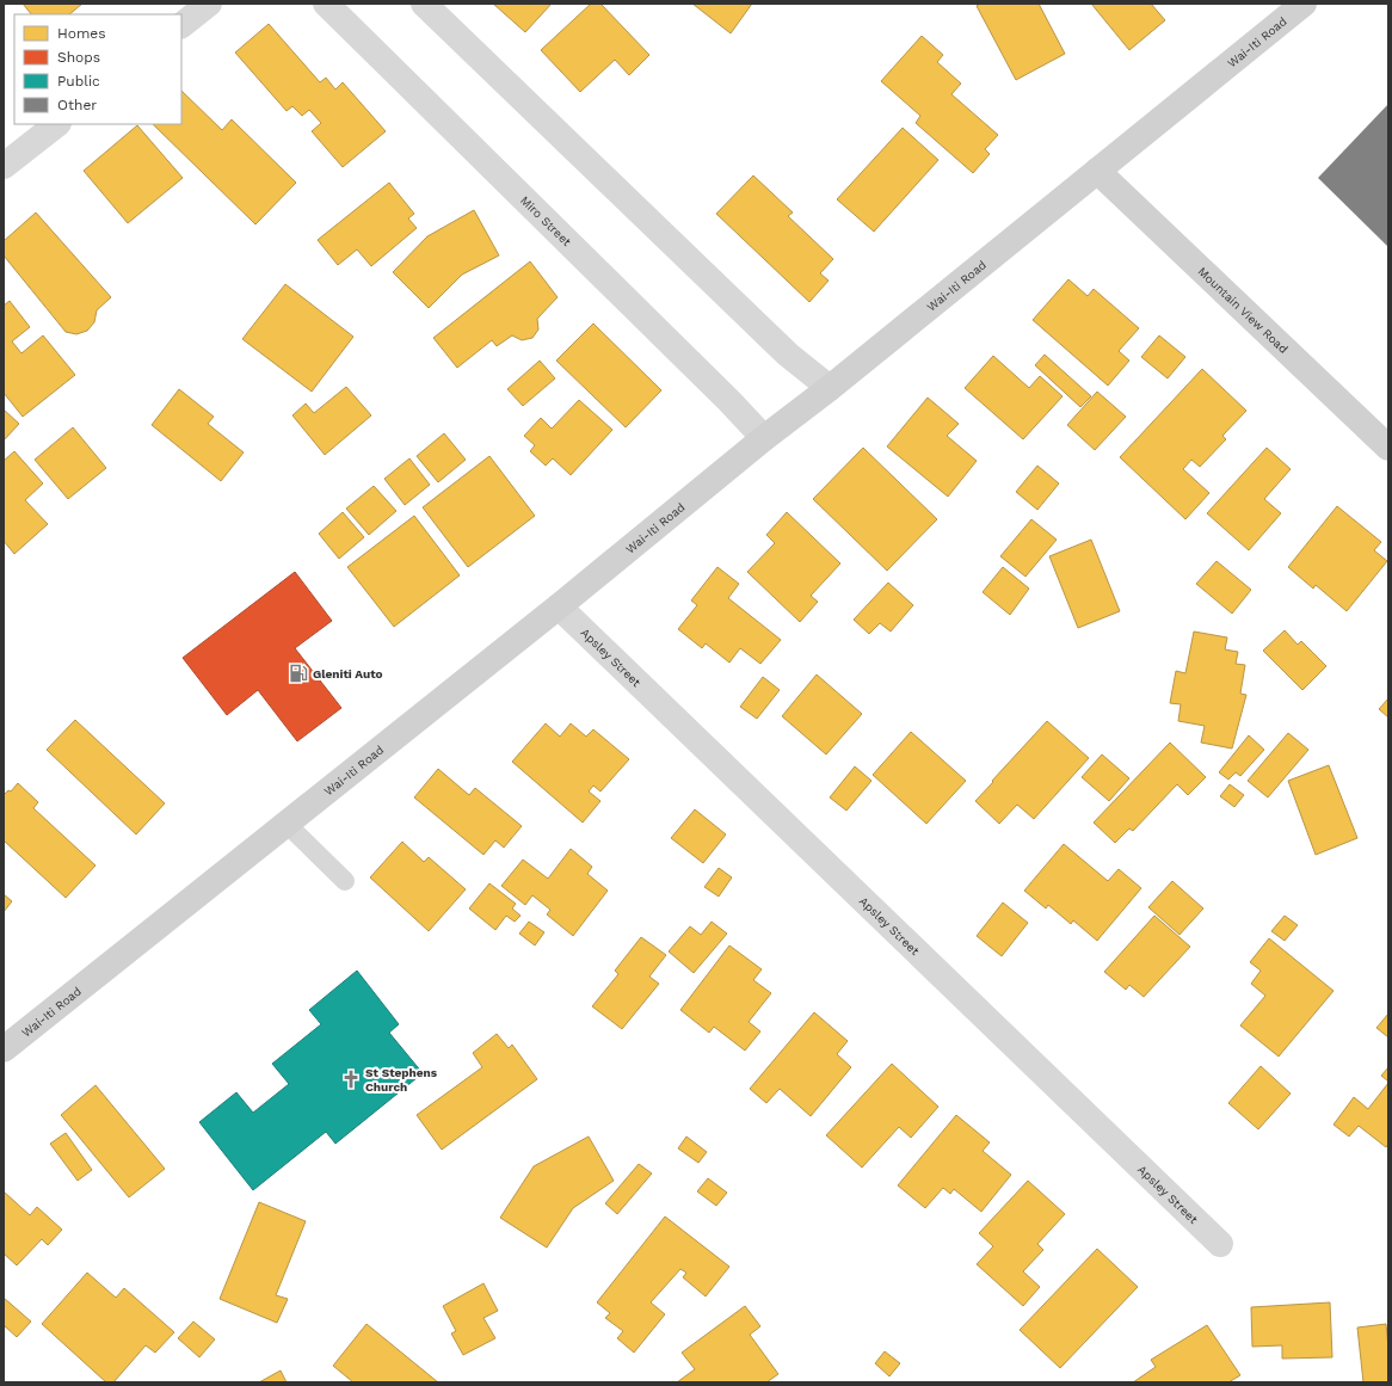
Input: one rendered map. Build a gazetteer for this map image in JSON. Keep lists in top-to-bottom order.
{
  "streets": {
    "street": [
      "Wai-Iti Road",
      "Miro Street",
      "Mountain View Road",
      "Apsley Street"
    ]
  },
  "crossings": [
    ["Wai-Iti Road", "Miro Street"],
    ["Wai-Iti Road", "Mountain View Road"],
    ["Wai-Iti Road", "Apsley Street"]
  ],
  "places": {
    "fuel station": ["Gleniti Auto"],
    "church": ["St Stephens Church"]
  },
  "legend": [
    "Homes",
    "Shops",
    "Public",
    "Other"
  ]
}
